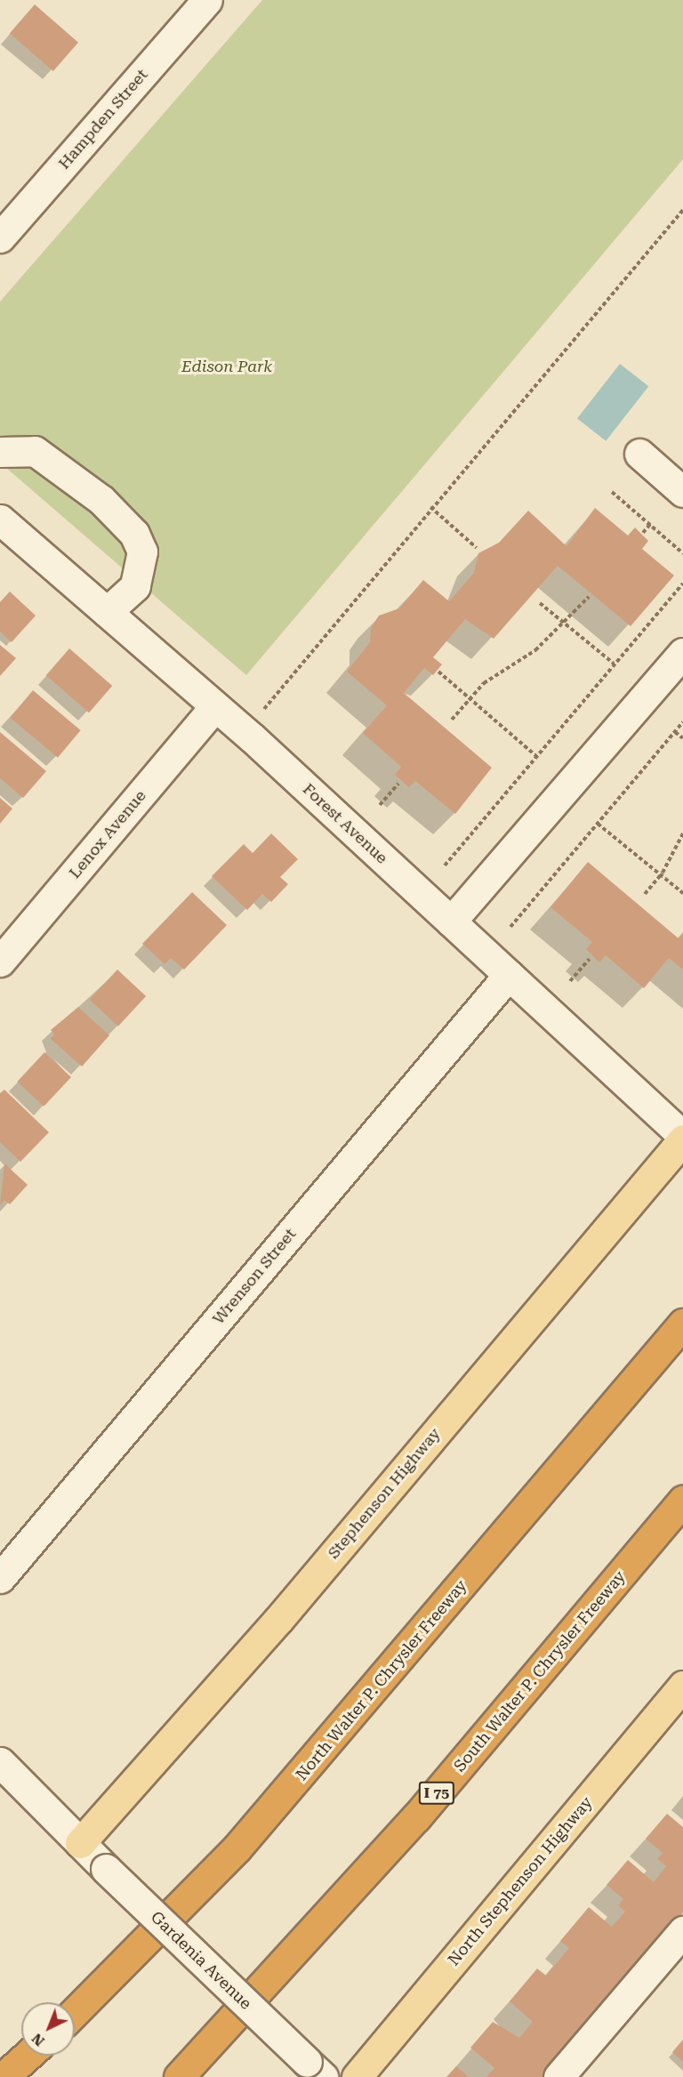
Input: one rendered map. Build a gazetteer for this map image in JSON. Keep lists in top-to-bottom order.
{
  "streets": {
    "highway": ["South Walter P. Chrysler Freeway", "North Walter P. Chrysler Freeway", "I 75"],
    "main road": ["Stephenson Highway", "North Stephenson Highway"],
    "street": [
      "Hampden Street",
      "Forest Avenue",
      "Lenox Avenue",
      "Wrenson Street",
      "Gardenia Avenue"
    ]
  },
  "crossings": [
    ["Forest Avenue", "Lenox Avenue"],
    ["Forest Avenue", "Wrenson Street"],
    ["Forest Avenue", "Stephenson Highway"],
    ["Stephenson Highway", "Gardenia Avenue"]
  ],
  "parks": ["Edison Park"],
  "north": "bottom left"
}
